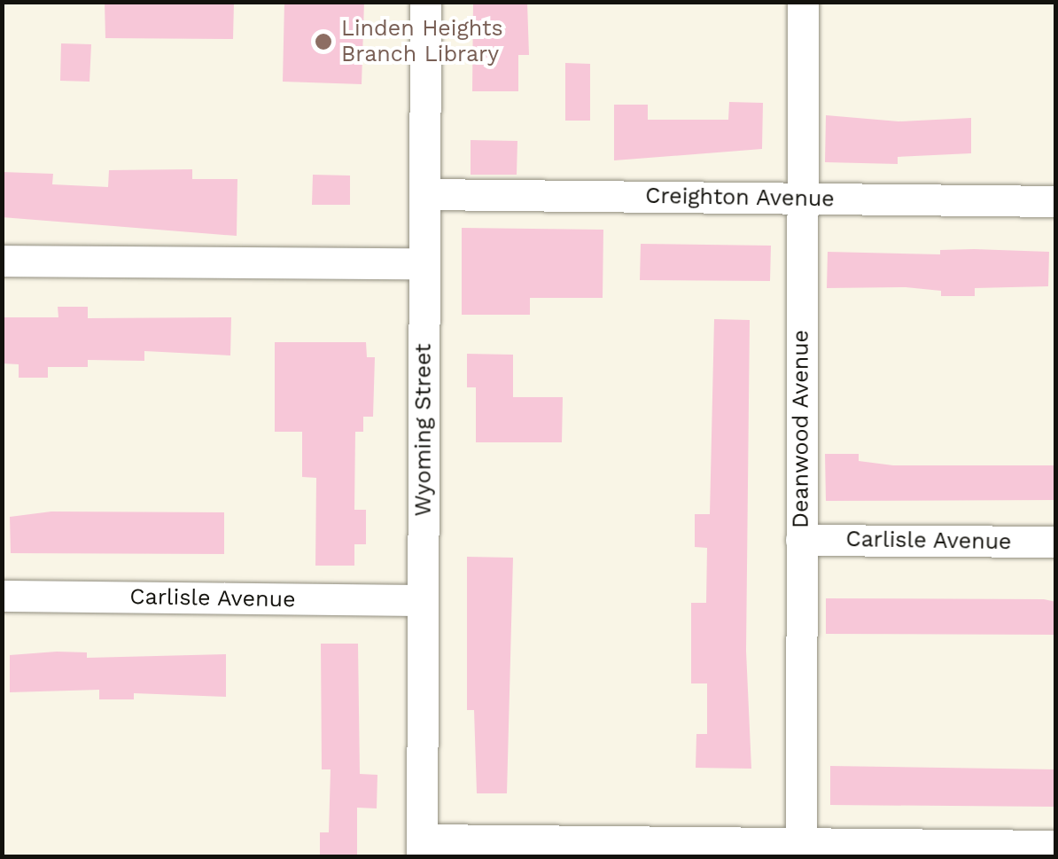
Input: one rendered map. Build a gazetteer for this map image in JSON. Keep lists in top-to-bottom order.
{
  "streets": {
    "street": [
      "Creighton Avenue",
      "Deanwood Avenue",
      "Wyoming Street",
      "Carlisle Avenue"
    ]
  },
  "crossings": [
    ["Creighton Avenue", "Deanwood Avenue"],
    ["Creighton Avenue", "Wyoming Street"],
    ["Deanwood Avenue", "Carlisle Avenue"],
    ["Wyoming Street", "Carlisle Avenue"]
  ],
  "places": ["Linden Heights Branch Library"]
}
